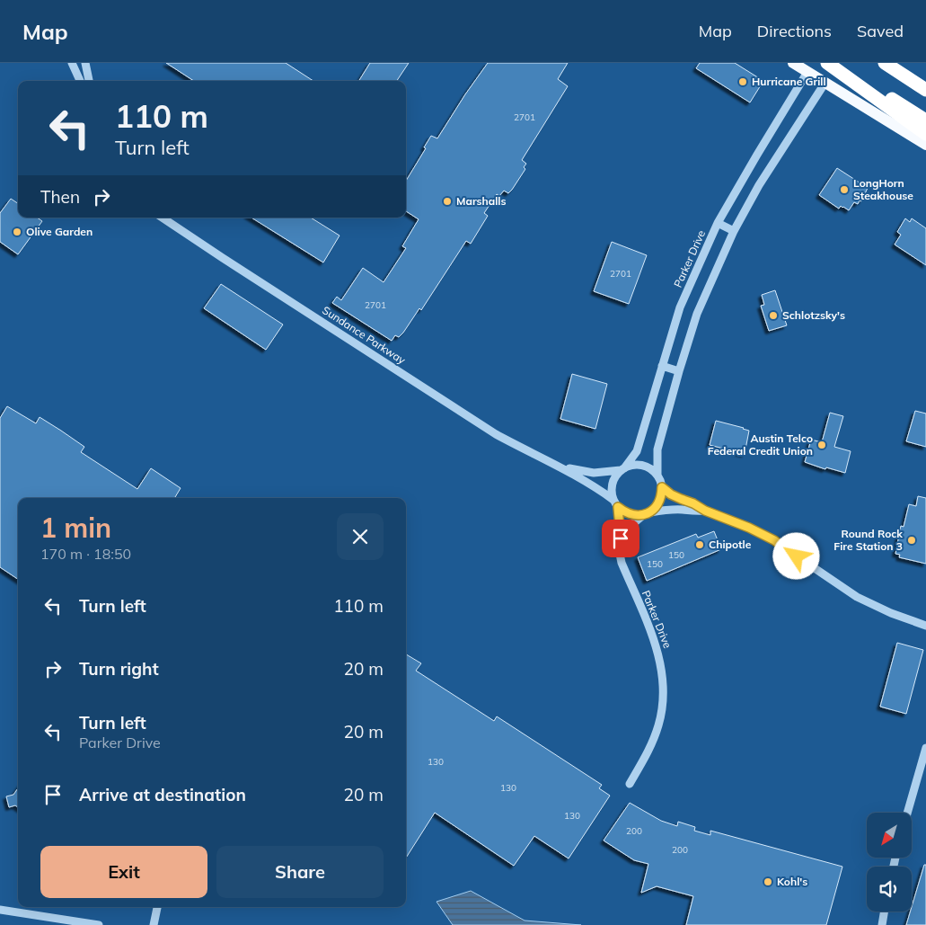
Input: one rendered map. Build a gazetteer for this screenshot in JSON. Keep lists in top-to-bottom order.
{
  "streets": {
    "street": ["Parker Drive", "Sundance Parkway"]
  },
  "crossings": [
    ["Parker Drive", "Sundance Parkway"]
  ],
  "places": [
    "Hurricane Grill",
    "LongHorn Steakhouse",
    "Marshalls",
    "Olive Garden",
    "Schlotzsky's",
    "Austin Telco Federal Credit Union",
    "Round Rock Fire Station 3",
    "Chipotle",
    "Kohl's"
  ],
  "house_numbers": [
    "2701",
    "2701",
    "2701",
    "150",
    "150",
    "130",
    "130",
    "130",
    "200",
    "200"
  ],
  "north": "bottom left",
  "page": {
    "header": "Map",
    "nav": ["Map", "Directions", "Saved"],
    "turn": ["110 m", "Turn left"],
    "then": "Then",
    "heading": ["1 min", "170 m · 18:50"],
    "list": [
      {
        "name": "Turn left",
        "value": "110 m"
      },
      {
        "name": "Turn right",
        "value": "20 m"
      },
      {
        "name": "Turn left",
        "note": "Parker Drive",
        "value": "20 m"
      },
      {
        "name": "Arrive at destination",
        "value": "20 m"
      }
    ],
    "buttons": ["Exit", "Share"]
  }
}
